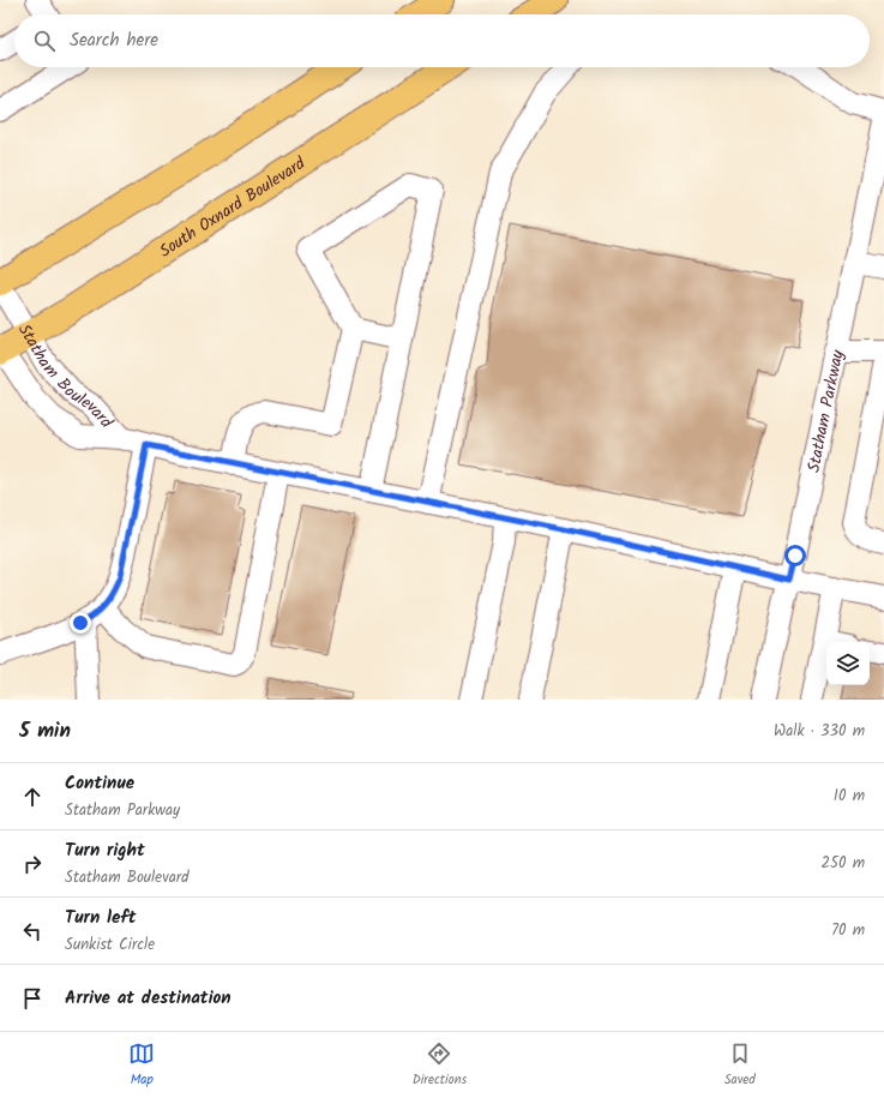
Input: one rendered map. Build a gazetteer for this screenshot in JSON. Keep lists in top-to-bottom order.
{
  "streets": {
    "main road": ["South Oxnard Boulevard"],
    "street": ["Statham Boulevard", "Statham Parkway"]
  },
  "crossings": [
    ["South Oxnard Boulevard", "Statham Boulevard"],
    ["Statham Boulevard", "Statham Parkway"]
  ],
  "page": {
    "search": "Search here",
    "heading": ["5 min", "Walk · 330 m"],
    "list": [
      ["Continue", "Statham Parkway", "10 m"],
      ["Turn right", "Statham Boulevard", "250 m"],
      ["Turn left", "Sunkist Circle", "70 m"],
      "Arrive at destination"
    ],
    "nav": ["Map", "Directions", "Saved"]
  }
}
